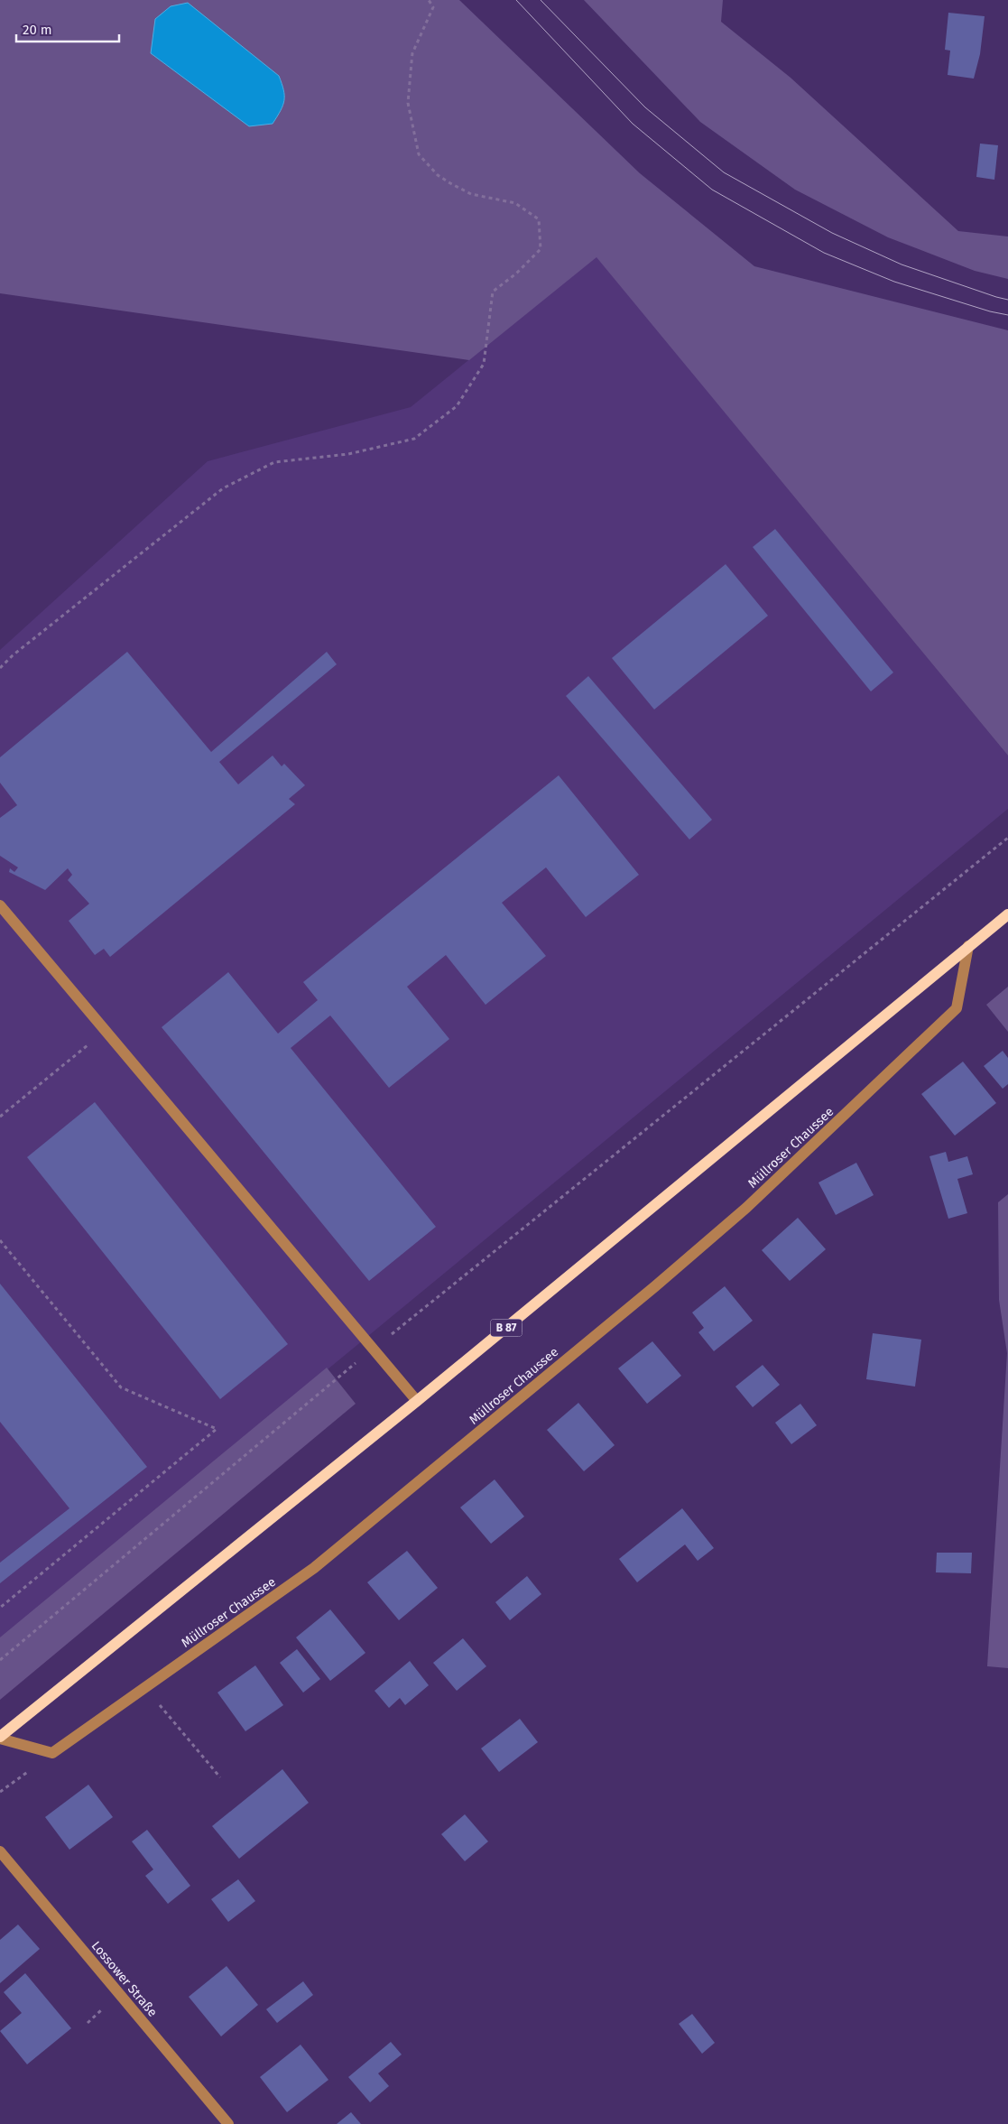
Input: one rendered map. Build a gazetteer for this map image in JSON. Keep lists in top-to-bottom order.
{
  "streets": {
    "main road": ["Müllroser Chaussee", "B 87"],
    "street": ["Lossower Straße"]
  },
  "scale_bar": "20 m"
}
